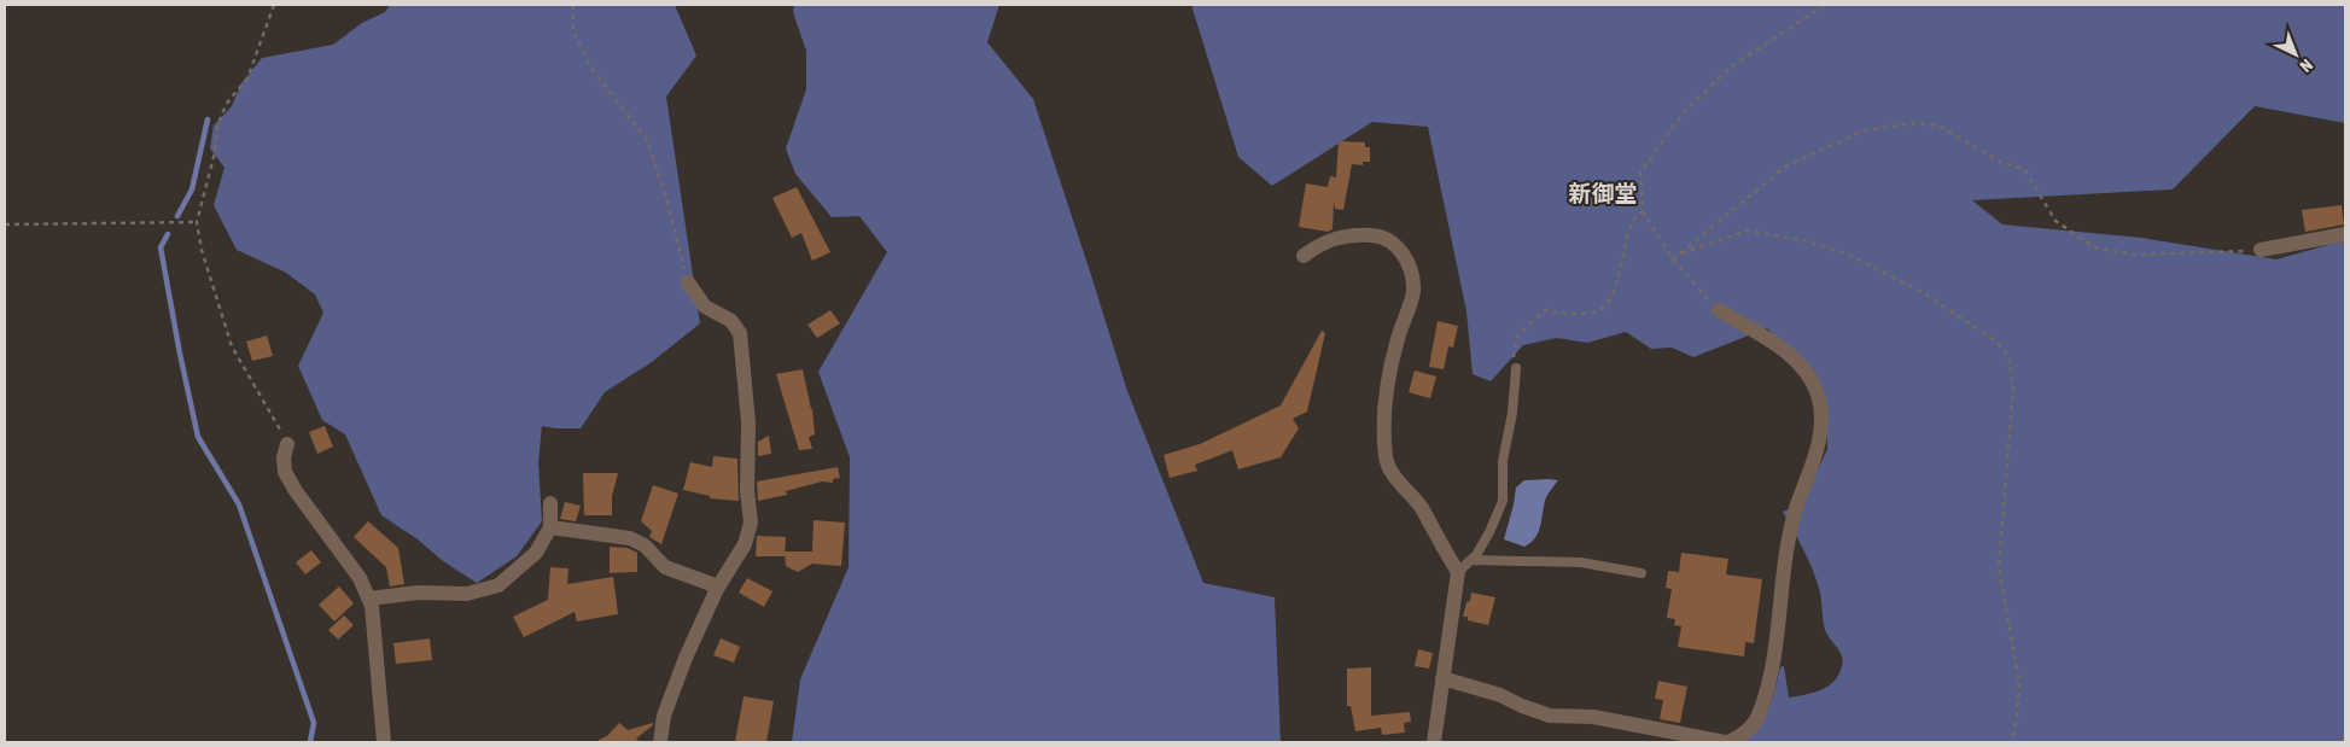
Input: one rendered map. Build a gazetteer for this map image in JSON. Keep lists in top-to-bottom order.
{
  "districts": ["新御堂"],
  "north": "bottom right"
}
